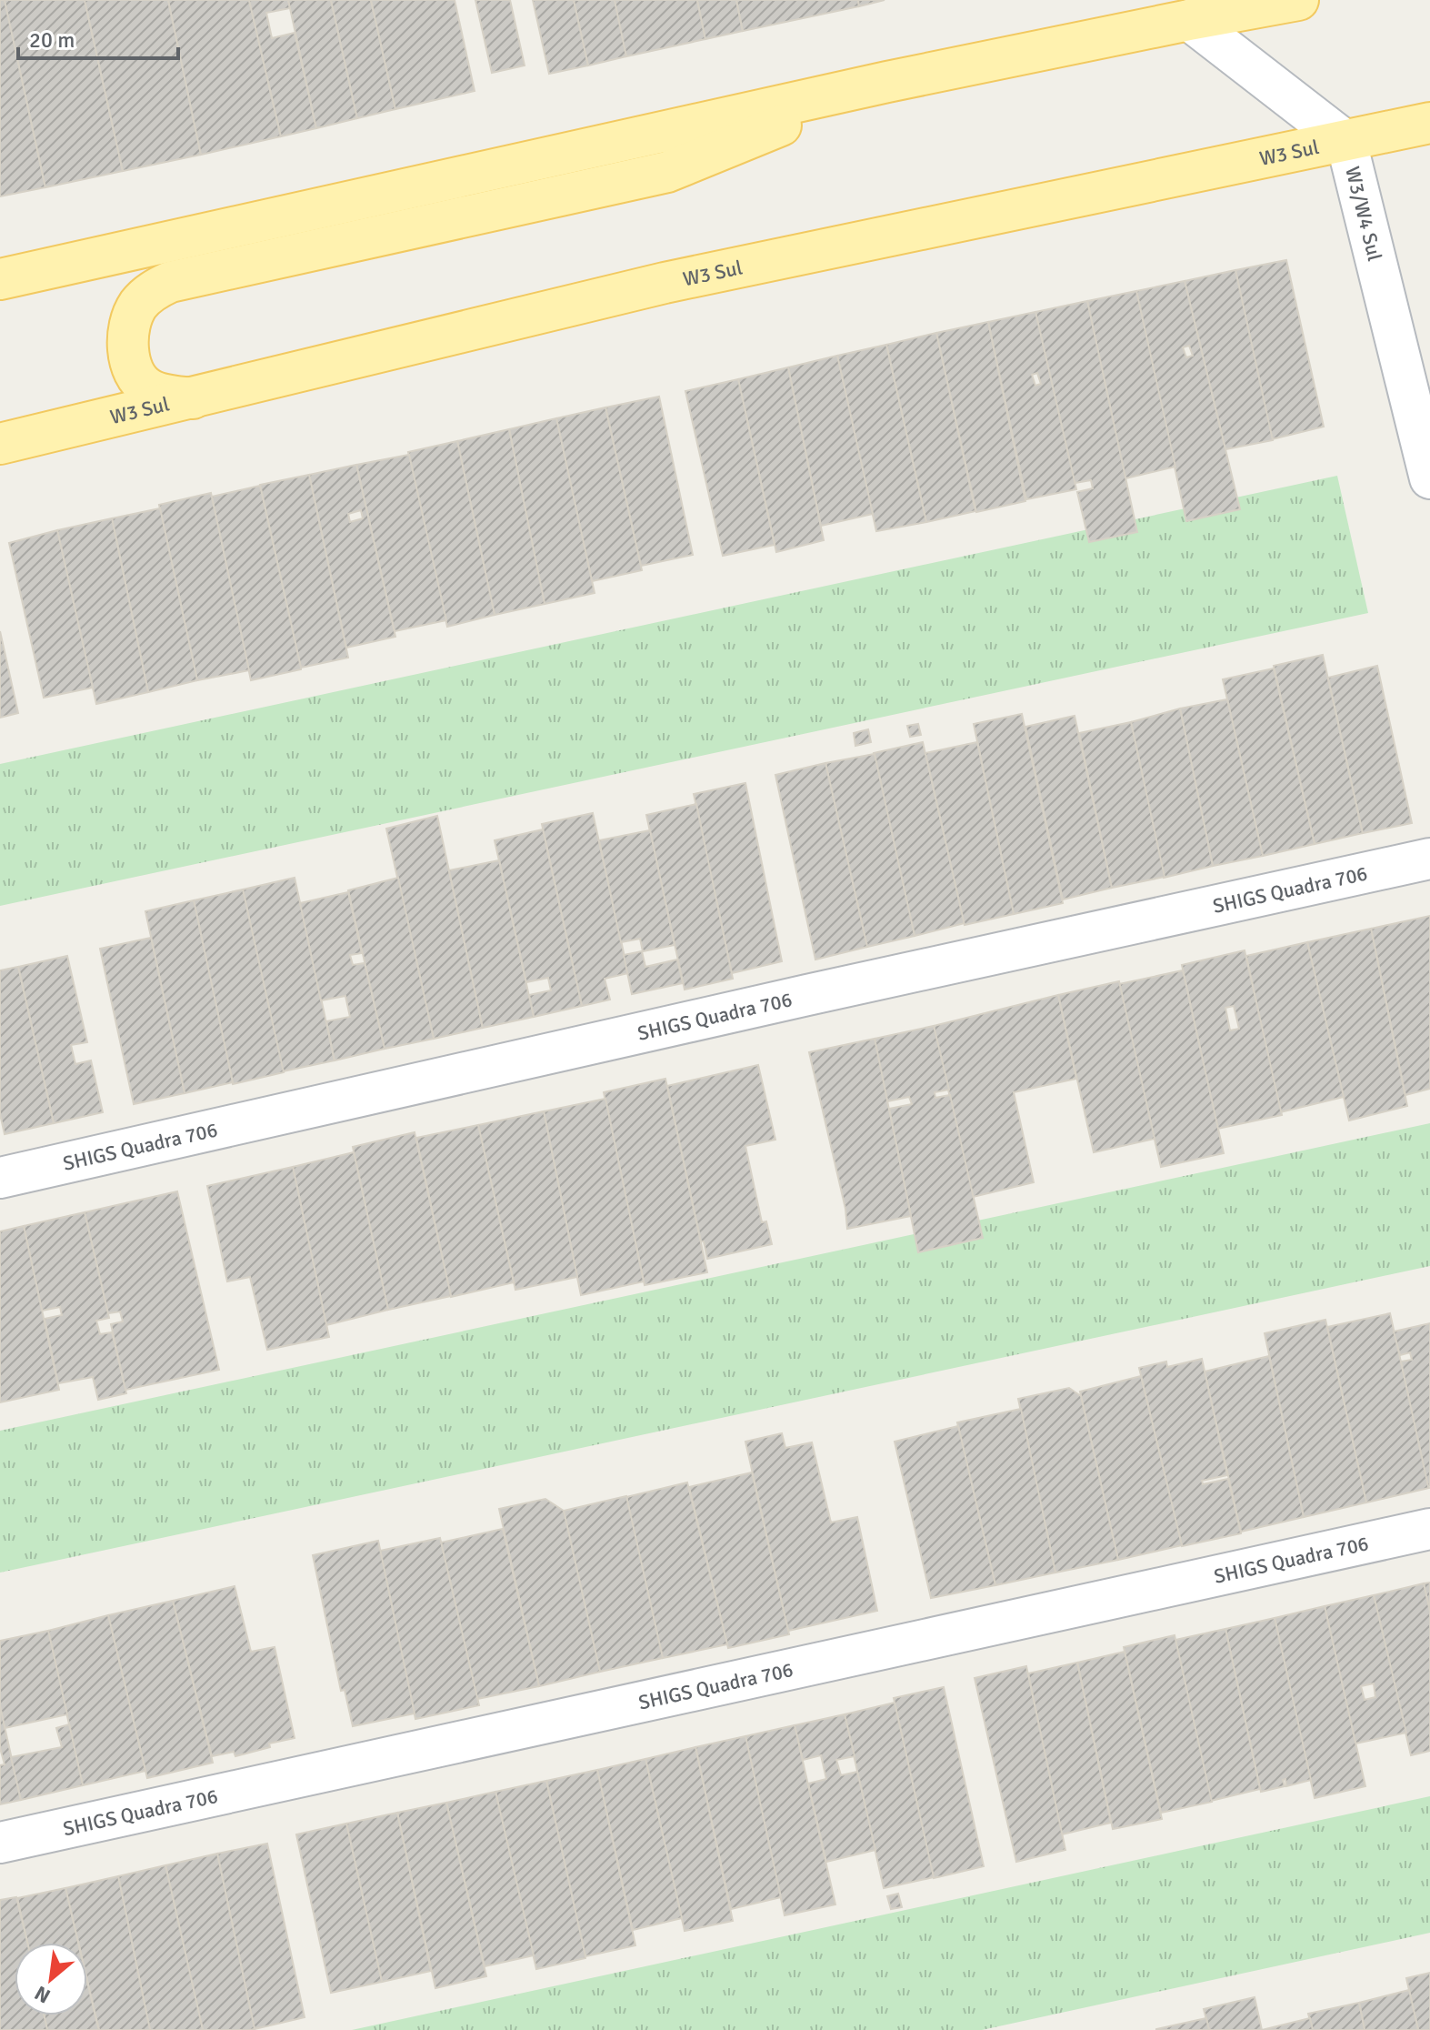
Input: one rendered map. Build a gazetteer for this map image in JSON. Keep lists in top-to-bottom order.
{
  "streets": {
    "main road": ["W3 Sul"],
    "street": ["W3/W4 Sul", "SHIGS Quadra 706"]
  },
  "crossings": [
    ["W3 Sul", "W3/W4 Sul"]
  ],
  "scale_bar": "20 m",
  "north": "bottom left"
}
